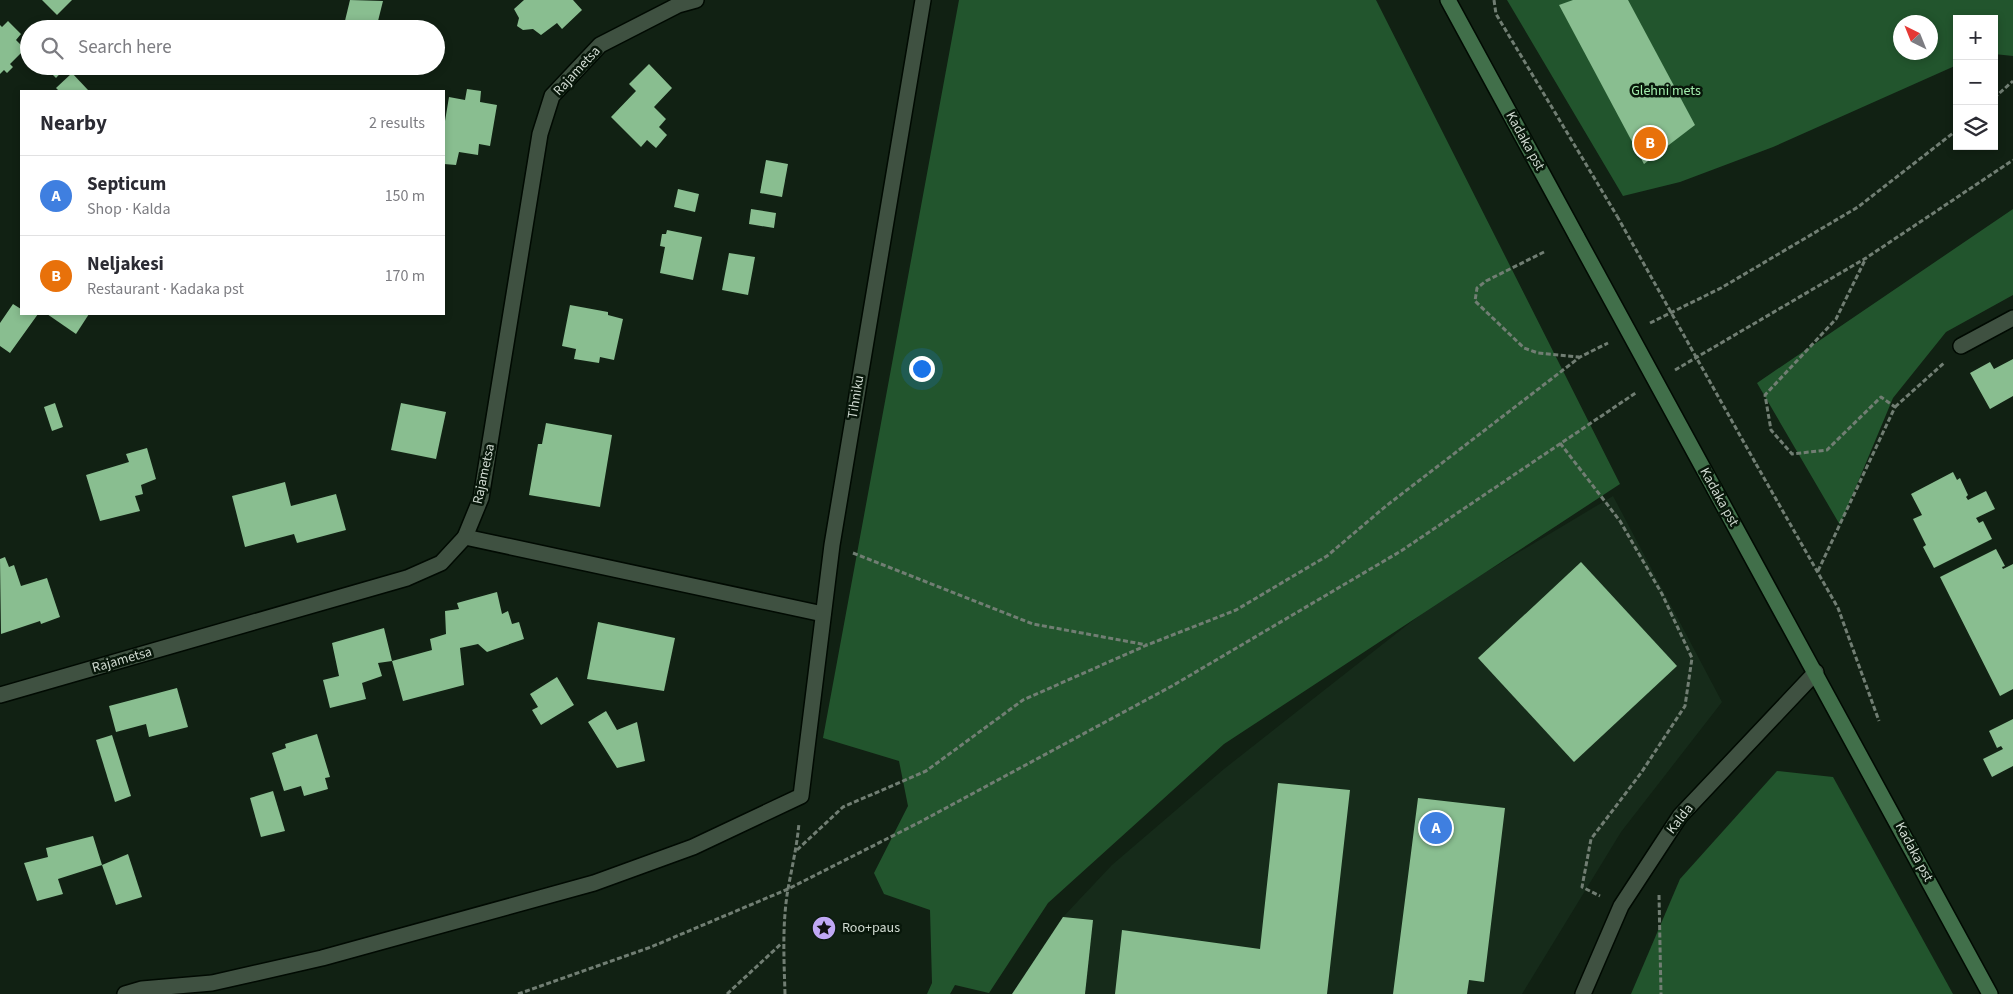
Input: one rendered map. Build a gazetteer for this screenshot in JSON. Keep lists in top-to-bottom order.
{
  "streets": {
    "main road": ["Kadaka pst"],
    "street": ["Rajametsa", "Tihniku", "Kalda"]
  },
  "crossings": [
    ["Kadaka pst", "Kalda"]
  ],
  "parks": ["Glehni mets"],
  "places": {
    "place": ["Roo+paus"]
  },
  "north": "top left",
  "page": {
    "map_buttons": ["+", "−"],
    "search": "Search here",
    "heading": ["Nearby", "2 results"],
    "pins": ["B", "A"],
    "list": [
      {
        "mark": "A",
        "name": "Septicum",
        "note": "Shop · Kalda",
        "value": "150 m"
      },
      {
        "mark": "B",
        "name": "Neljakesi",
        "note": "Restaurant · Kadaka pst",
        "value": "170 m"
      }
    ]
  }
}
